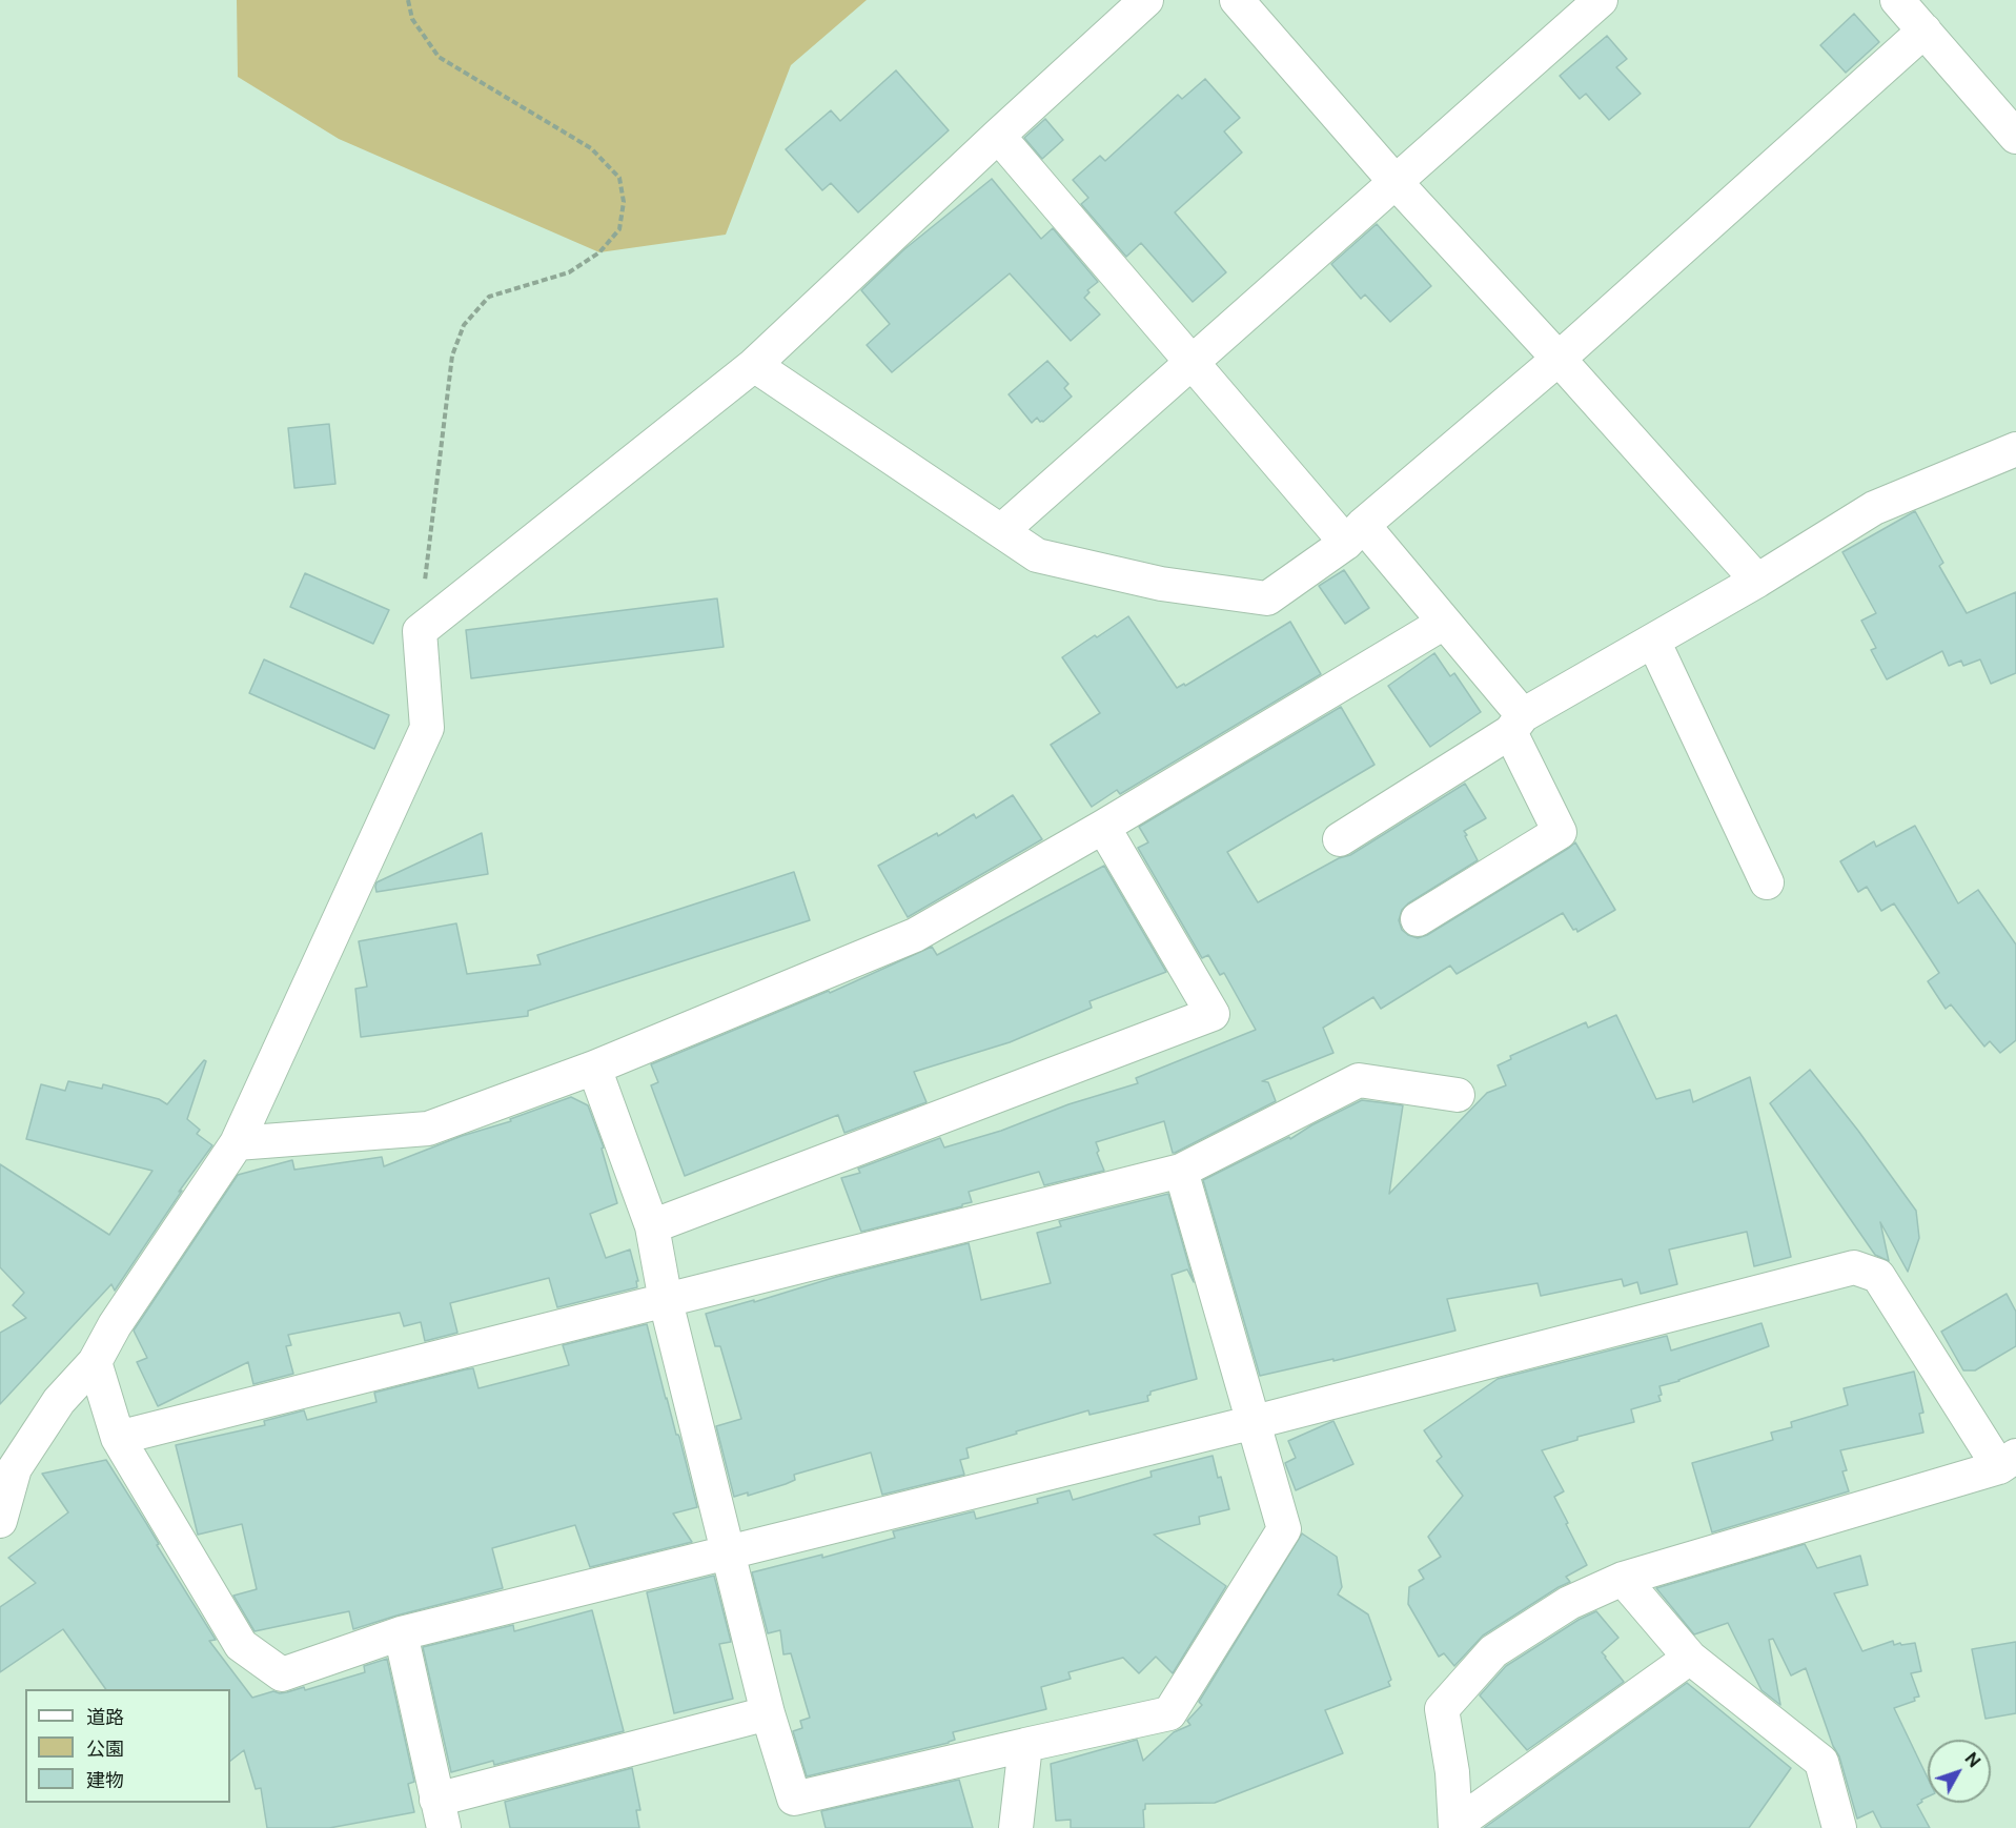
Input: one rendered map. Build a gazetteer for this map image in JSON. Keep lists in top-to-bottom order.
{
  "legend": ["道路", "公園", "建物"],
  "north": "top right"
}
